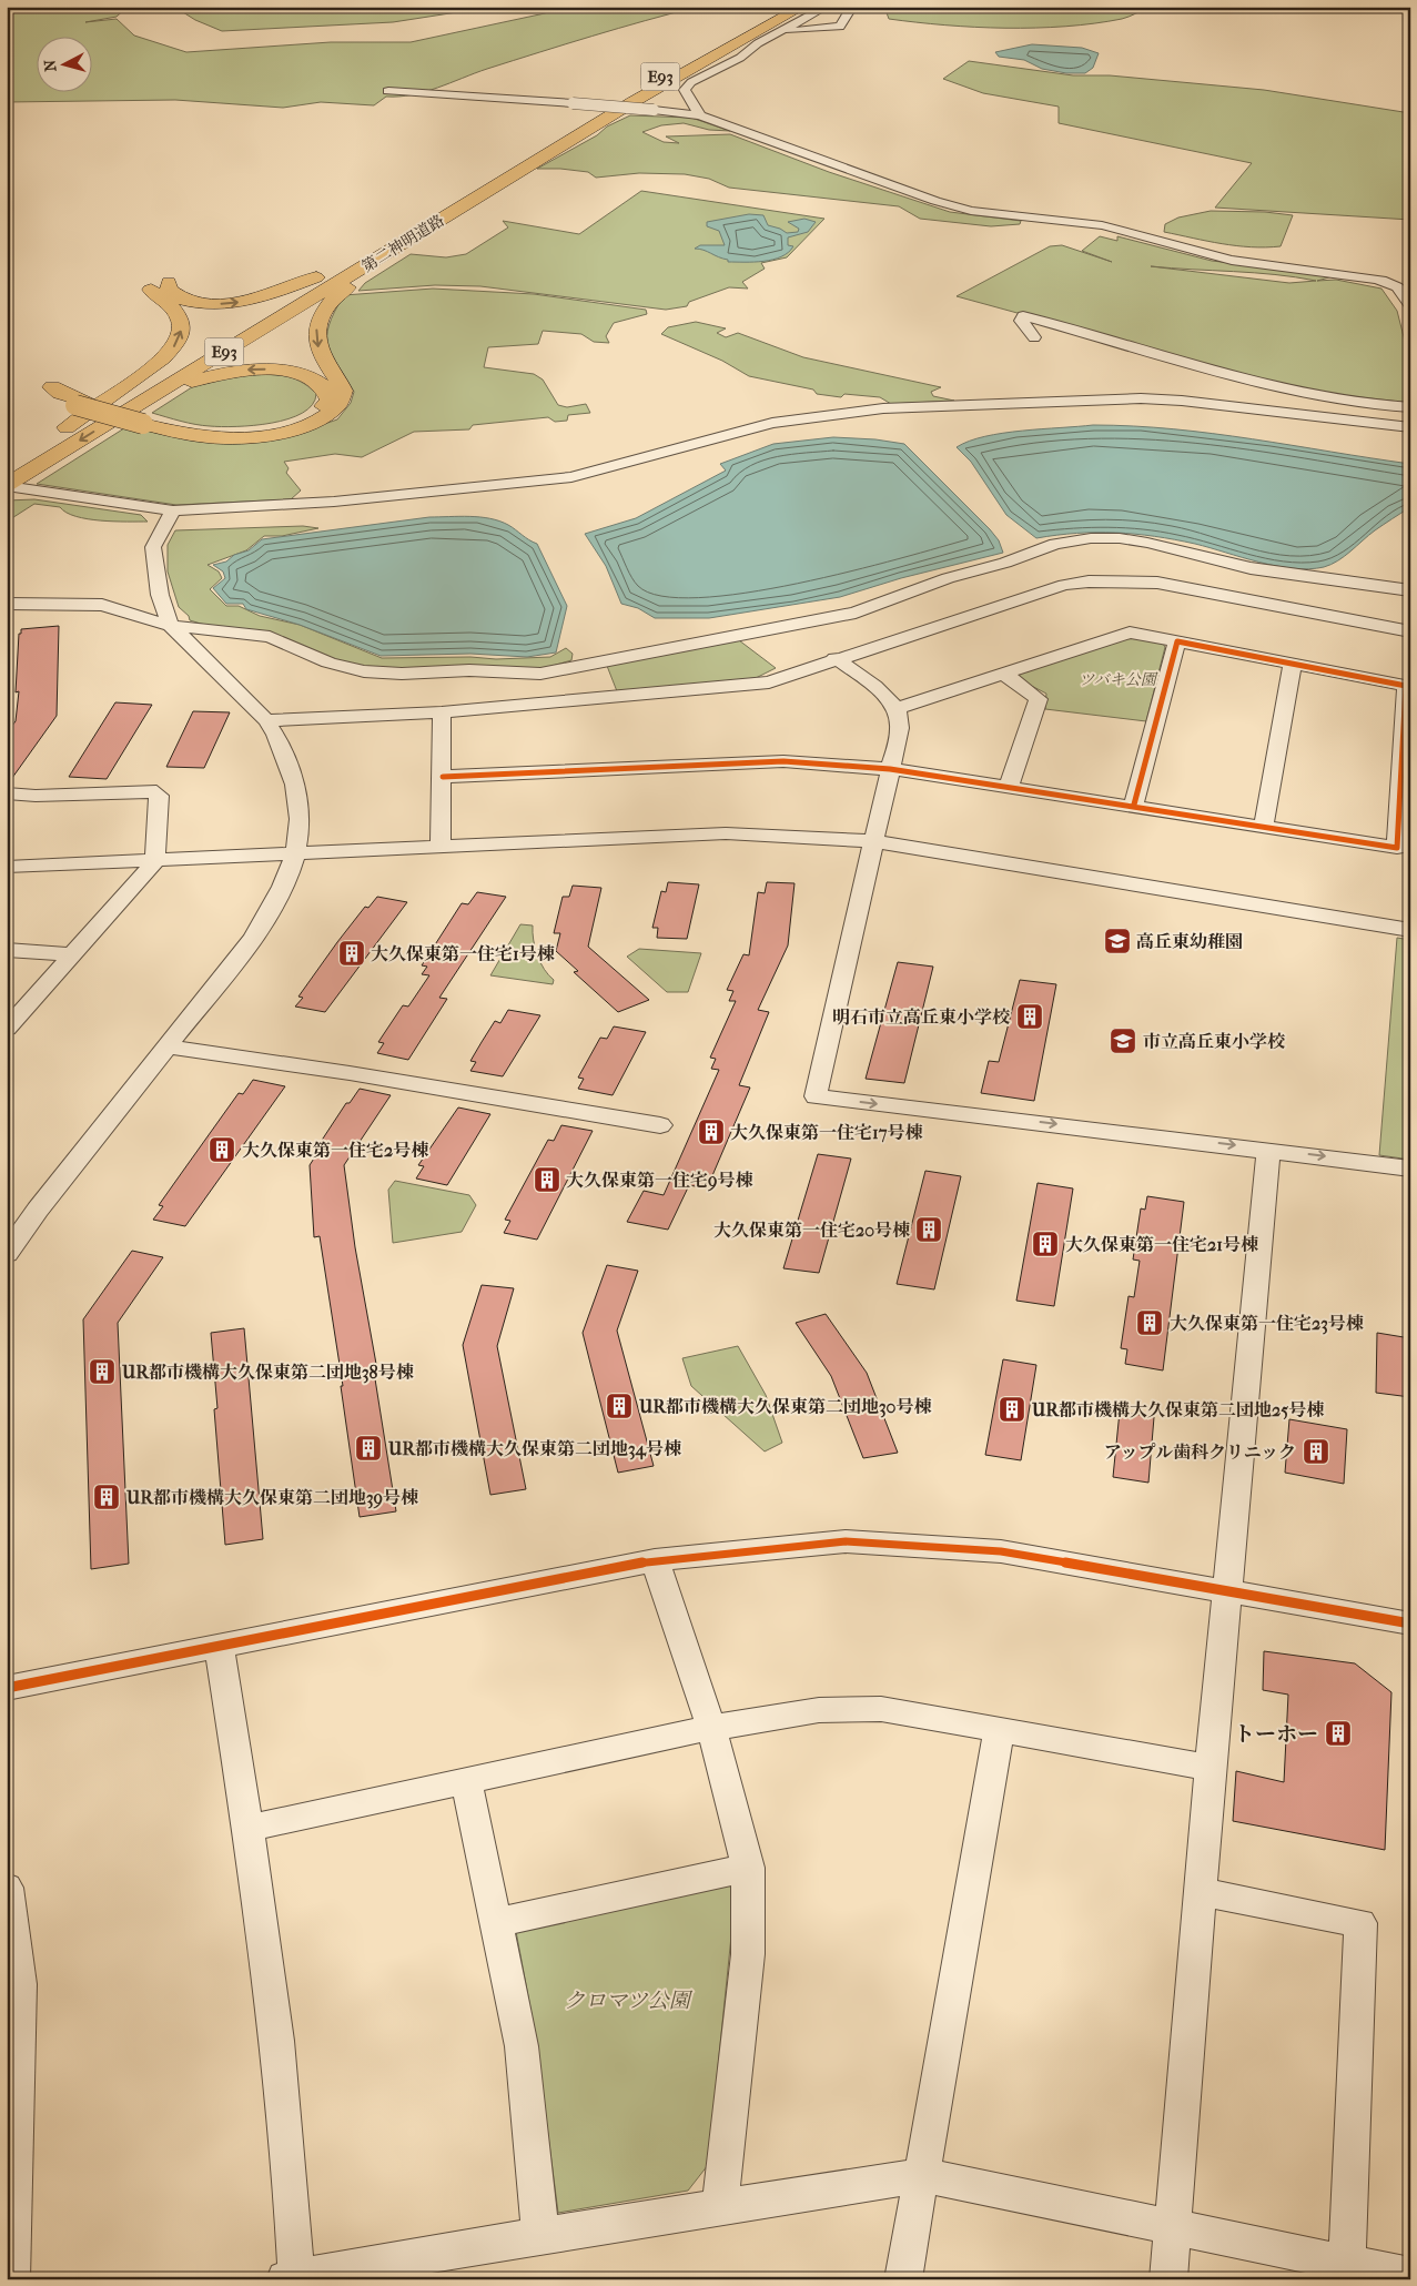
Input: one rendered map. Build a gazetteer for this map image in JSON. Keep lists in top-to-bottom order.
{
  "streets": {
    "highway": ["E93", "第二神明道路"]
  },
  "crossings": [
    ["E93", "第二神明道路"]
  ],
  "parks": ["ツバキ公園", "クロマツ公園"],
  "places": {
    "school or university": ["高丘東幼稚園", "市立高丘東小学校"],
    "building": [
      "大久保東第一住宅1号棟",
      "明石市立高丘東小学校",
      "大久保東第一住宅17号棟",
      "大久保東第一住宅2号棟",
      "大久保東第一住宅9号棟",
      "大久保東第一住宅20号棟",
      "大久保東第一住宅21号棟",
      "大久保東第一住宅23号棟",
      "UR都市機構大久保東第二団地38号棟",
      "UR都市機構大久保東第二団地30号棟",
      "UR都市機構大久保東第二団地25号棟",
      "UR都市機構大久保東第二団地34号棟",
      "アップル歯科クリニック",
      "UR都市機構大久保東第二団地39号棟",
      "トーホー"
    ]
  },
  "north": "left"
}
